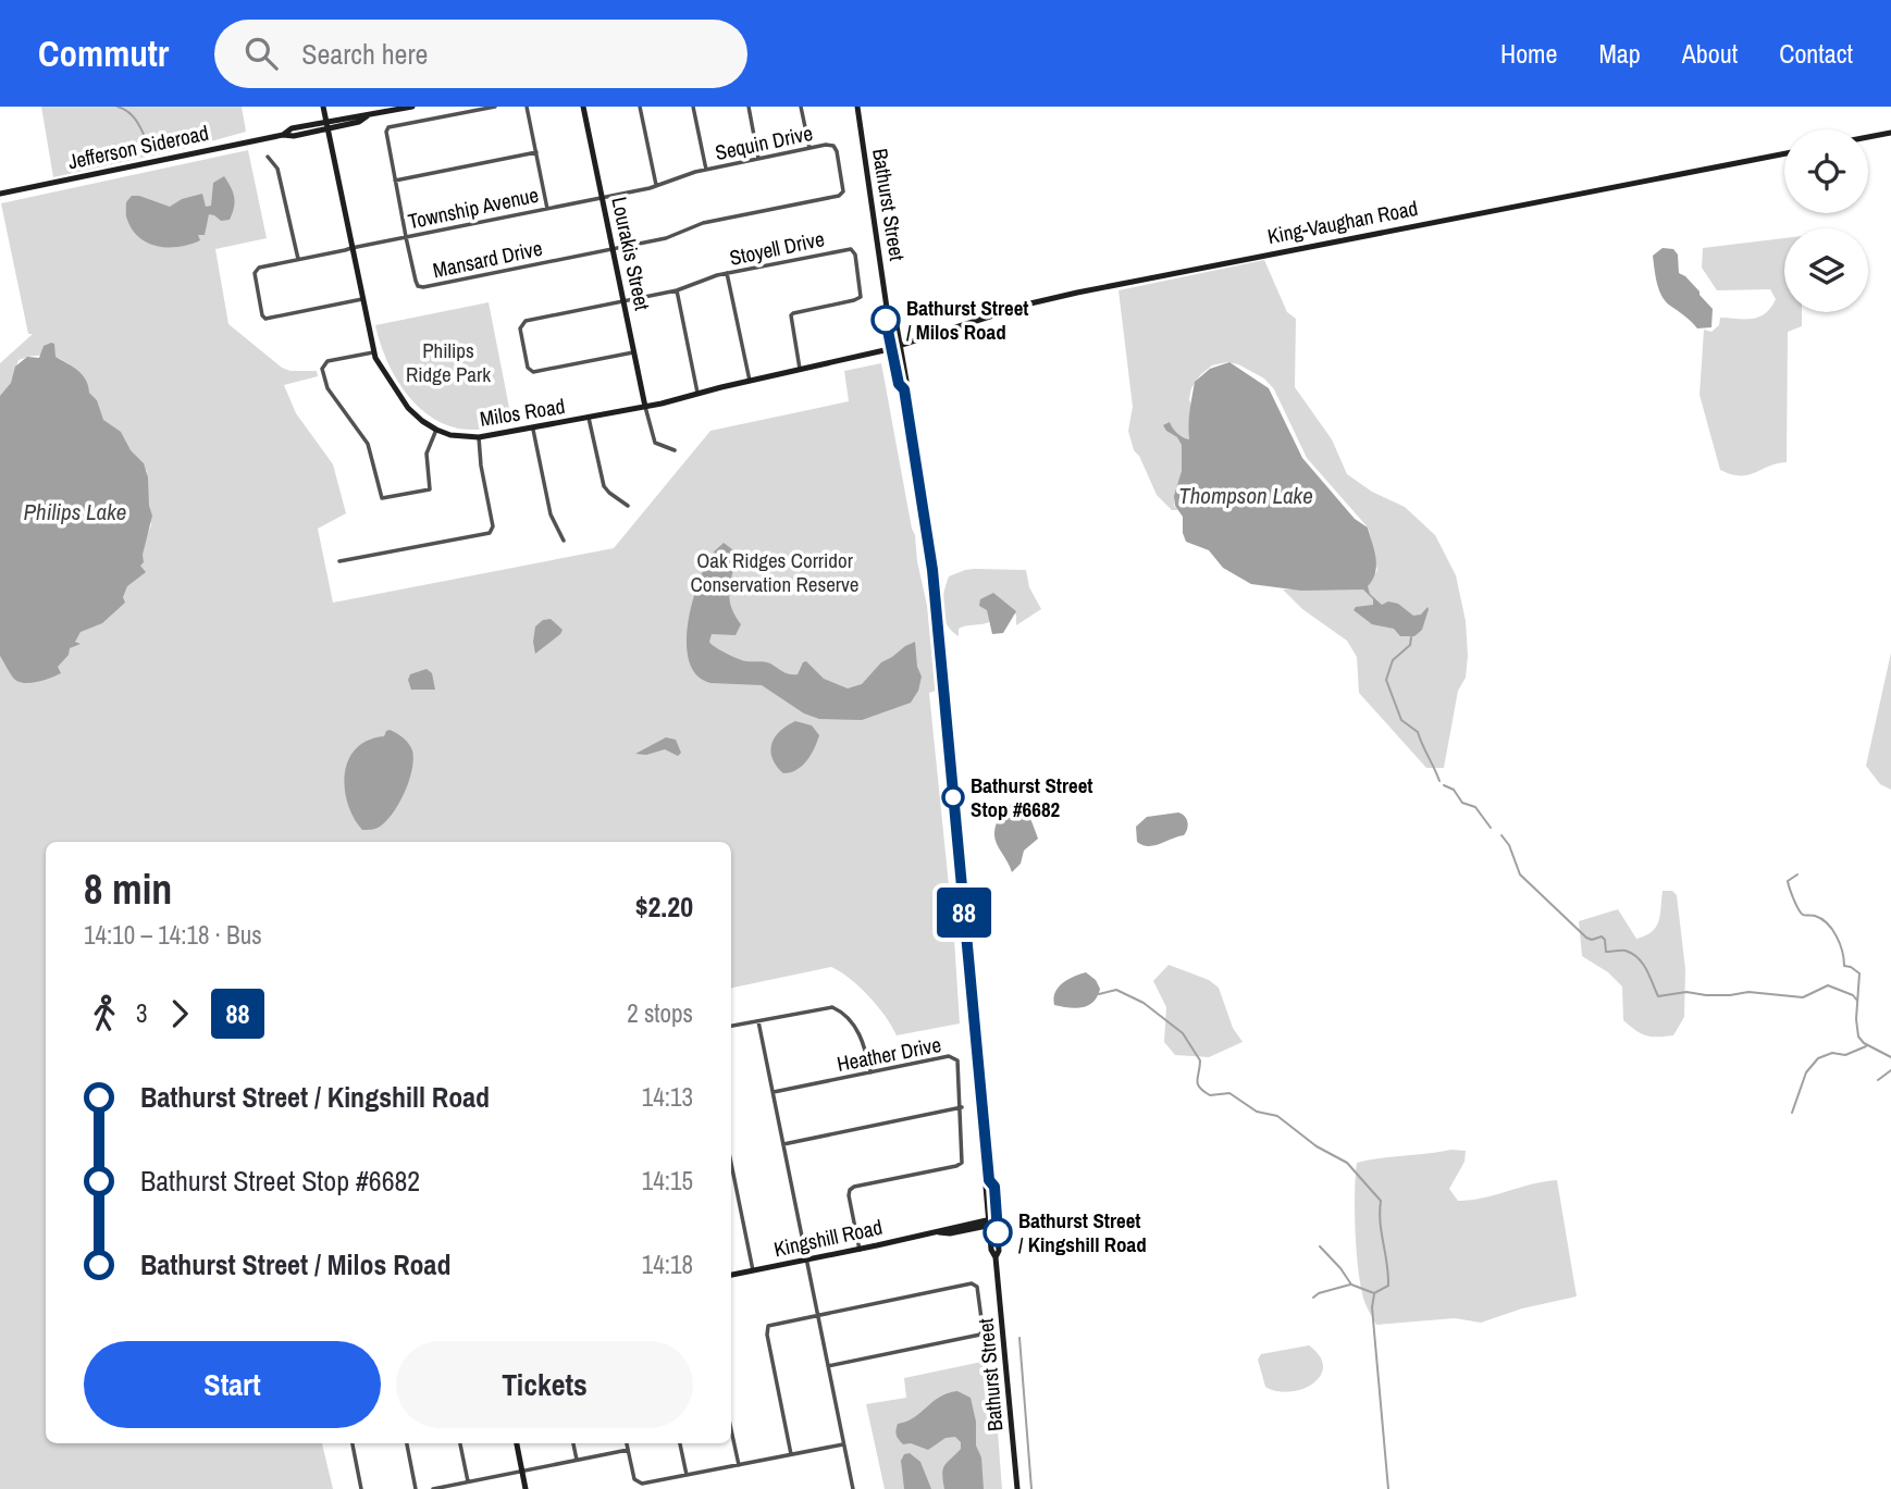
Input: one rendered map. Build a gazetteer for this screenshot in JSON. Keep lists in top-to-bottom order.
{
  "streets": {
    "street": [
      "Sequin Drive",
      "Jefferson Sideroad",
      "Bathurst Street",
      "Township Avenue",
      "King-Vaughan Road",
      "Stoyell Drive",
      "Lourakis Street",
      "Mansard Drive",
      "Milos Road",
      "Heather Drive",
      "Kingshill Road"
    ]
  },
  "crossings": [
    ["Sequin Drive", "Township Avenue"],
    ["Sequin Drive", "Lourakis Street"],
    ["Sequin Drive", "Mansard Drive"],
    ["Jefferson Sideroad", "Milos Road"],
    ["Bathurst Street", "King-Vaughan Road"],
    ["Bathurst Street", "Milos Road"],
    ["Bathurst Street", "Kingshill Road"],
    ["Township Avenue", "Lourakis Street"],
    ["Township Avenue", "Mansard Drive"],
    ["Township Avenue", "Milos Road"],
    ["King-Vaughan Road", "Milos Road"],
    ["Stoyell Drive", "Lourakis Street"],
    ["Stoyell Drive", "Milos Road"],
    ["Lourakis Street", "Mansard Drive"],
    ["Lourakis Street", "Milos Road"],
    ["Heather Drive", "Kingshill Road"]
  ],
  "water": ["Thompson Lake", "Philips Lake"],
  "parks": ["Philips Ridge Park", "Oak Ridges Corridor Conservation Reserve"],
  "places": ["Bathurst Street / Milos Road", "Bathurst Street Stop #6682", "Bathurst Street / Kingshill Road"],
  "lines": ["bus line 88"],
  "page": {
    "header": "Commutr",
    "search": "Search here",
    "nav": [
      "Home",
      "Map",
      "About",
      "Contact"
    ],
    "on_map": "88",
    "heading": ["8 min", "14:10 – 14:18 · Bus", "$2.20"],
    "legs": ["3", "88", "2 stops"],
    "list": [
      {
        "name": "Bathurst Street / Kingshill Road",
        "value": "14:13"
      },
      {
        "name": "Bathurst Street Stop #6682",
        "value": "14:15"
      },
      {
        "name": "Bathurst Street / Milos Road",
        "value": "14:18"
      }
    ],
    "buttons": ["Start", "Tickets"]
  }
}
